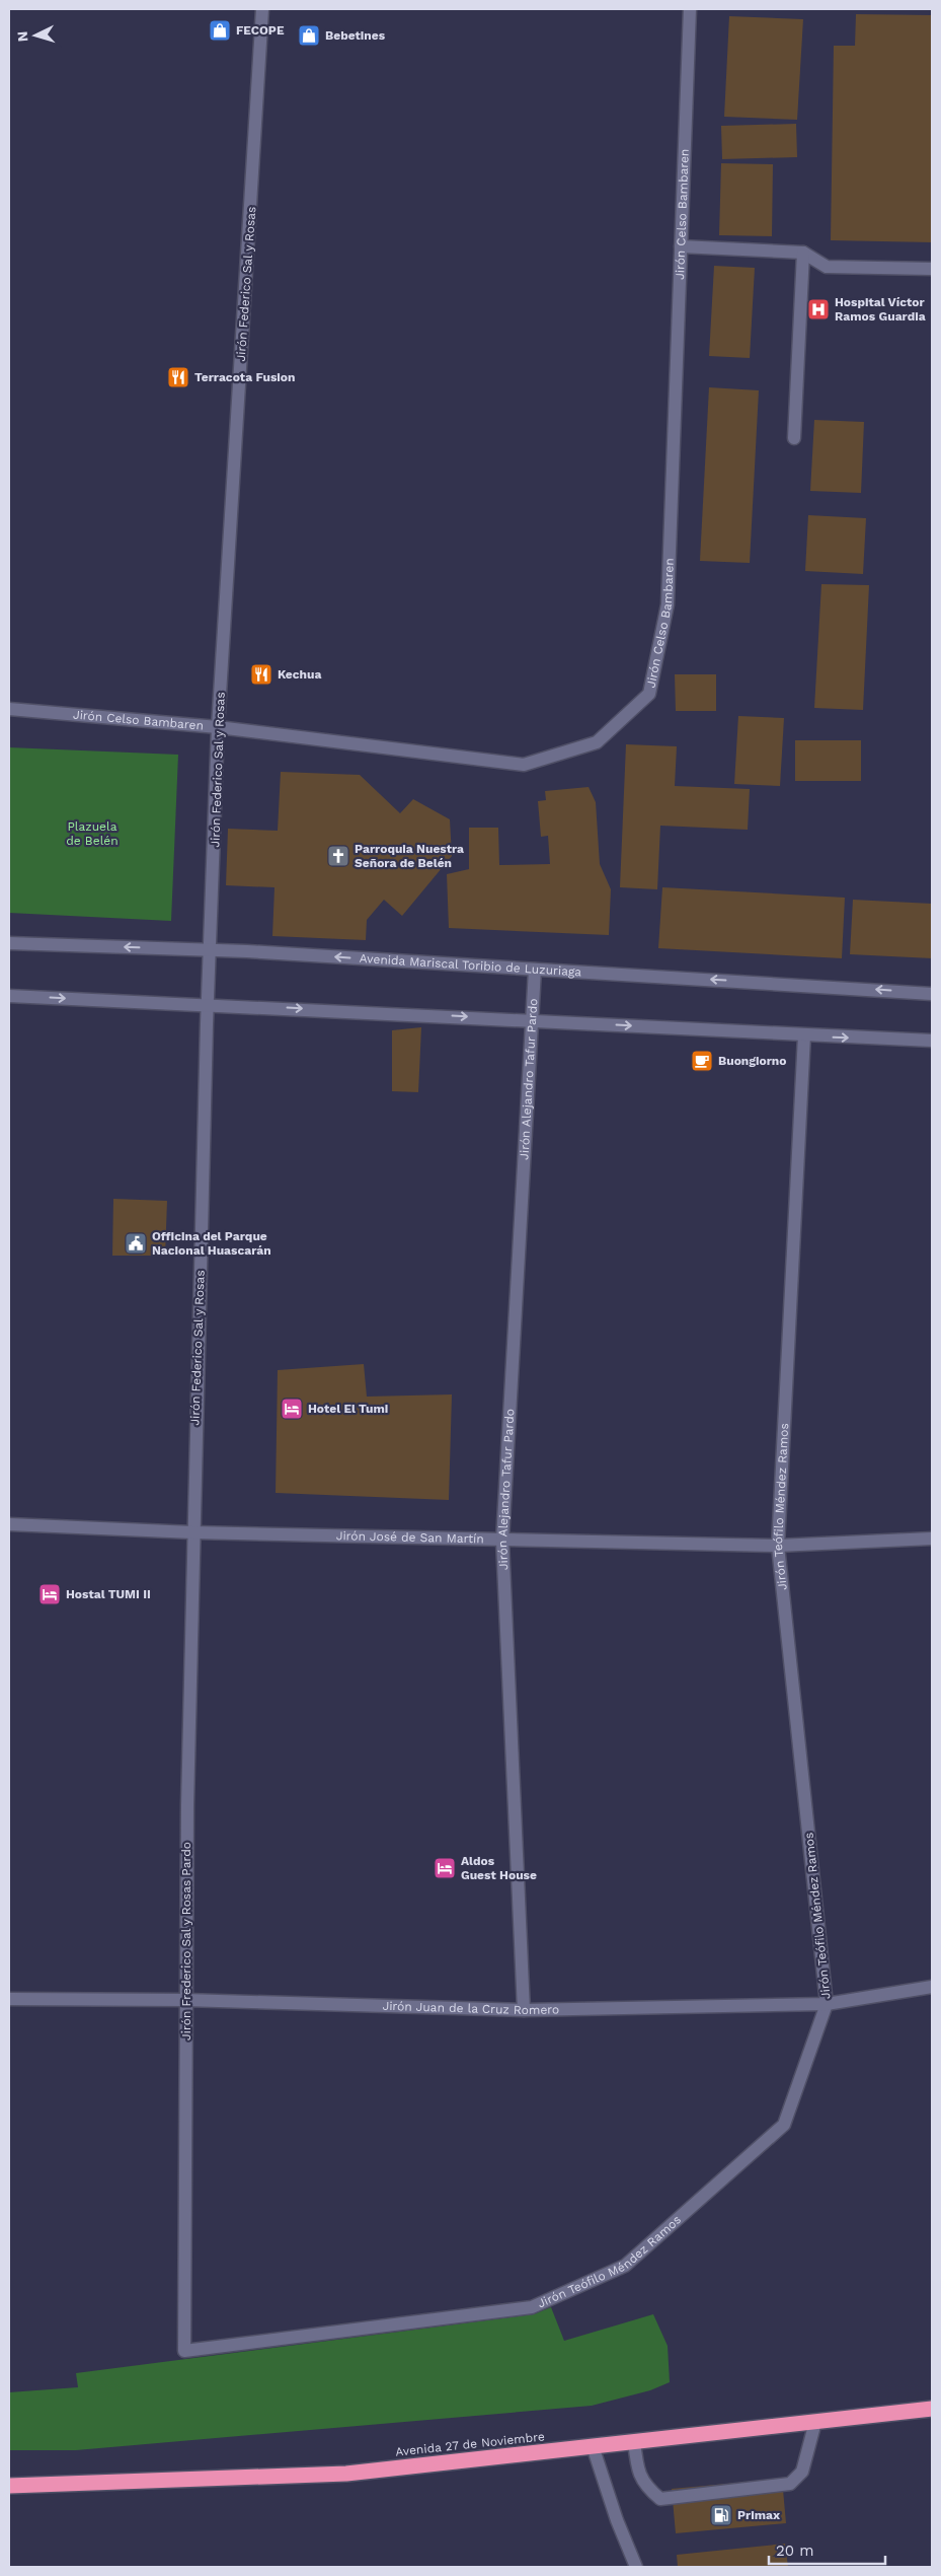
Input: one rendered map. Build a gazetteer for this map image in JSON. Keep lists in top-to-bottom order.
{
  "streets": {
    "highway": ["Avenida 27 de Noviembre"],
    "street": [
      "Jirón Celso Bambaren",
      "Jirón Federico Sal y Rosas",
      "Avenida Mariscal Toribio de Luzuriaga",
      "Jirón Alejandro Tafur Pardo",
      "Jirón Teófilo Méndez Ramos",
      "Jirón José de San Martín",
      "Jirón Frederico Sal y Rosas Pardo",
      "Jirón Juan de la Cruz Romero"
    ]
  },
  "crossings": [
    ["Jirón Celso Bambaren", "Jirón Federico Sal y Rosas"],
    ["Jirón Federico Sal y Rosas", "Avenida Mariscal Toribio de Luzuriaga"],
    ["Jirón Federico Sal y Rosas", "Jirón José de San Martín"],
    ["Jirón Federico Sal y Rosas", "Jirón Frederico Sal y Rosas Pardo"],
    ["Avenida Mariscal Toribio de Luzuriaga", "Jirón Alejandro Tafur Pardo"],
    ["Jirón Alejandro Tafur Pardo", "Jirón José de San Martín"],
    ["Jirón Alejandro Tafur Pardo", "Jirón Juan de la Cruz Romero"],
    ["Jirón Teófilo Méndez Ramos", "Jirón José de San Martín"],
    ["Jirón Teófilo Méndez Ramos", "Jirón Frederico Sal y Rosas Pardo"],
    ["Jirón Teófilo Méndez Ramos", "Jirón Juan de la Cruz Romero"],
    ["Jirón José de San Martín", "Jirón Frederico Sal y Rosas Pardo"],
    ["Jirón Frederico Sal y Rosas Pardo", "Jirón Juan de la Cruz Romero"]
  ],
  "parks": ["Plazuela de Belén"],
  "places": {
    "shop": ["FECOPE", "Bebetines"],
    "hospital": ["Hospital Víctor Ramos Guardia"],
    "restaurant": ["Terracota Fusion", "Kechua"],
    "church": ["Parroquia Nuestra Señora de Belén"],
    "cafe": ["Buongiorno"],
    "public building": ["Officina del Parque Nacional Huascarán"],
    "hotel": ["Hotel El Tumi", "Hostal TUMI II", "Aldos Guest House"],
    "fuel station": ["Primax"]
  },
  "scale_bar": "20 m",
  "north": "left"
}
